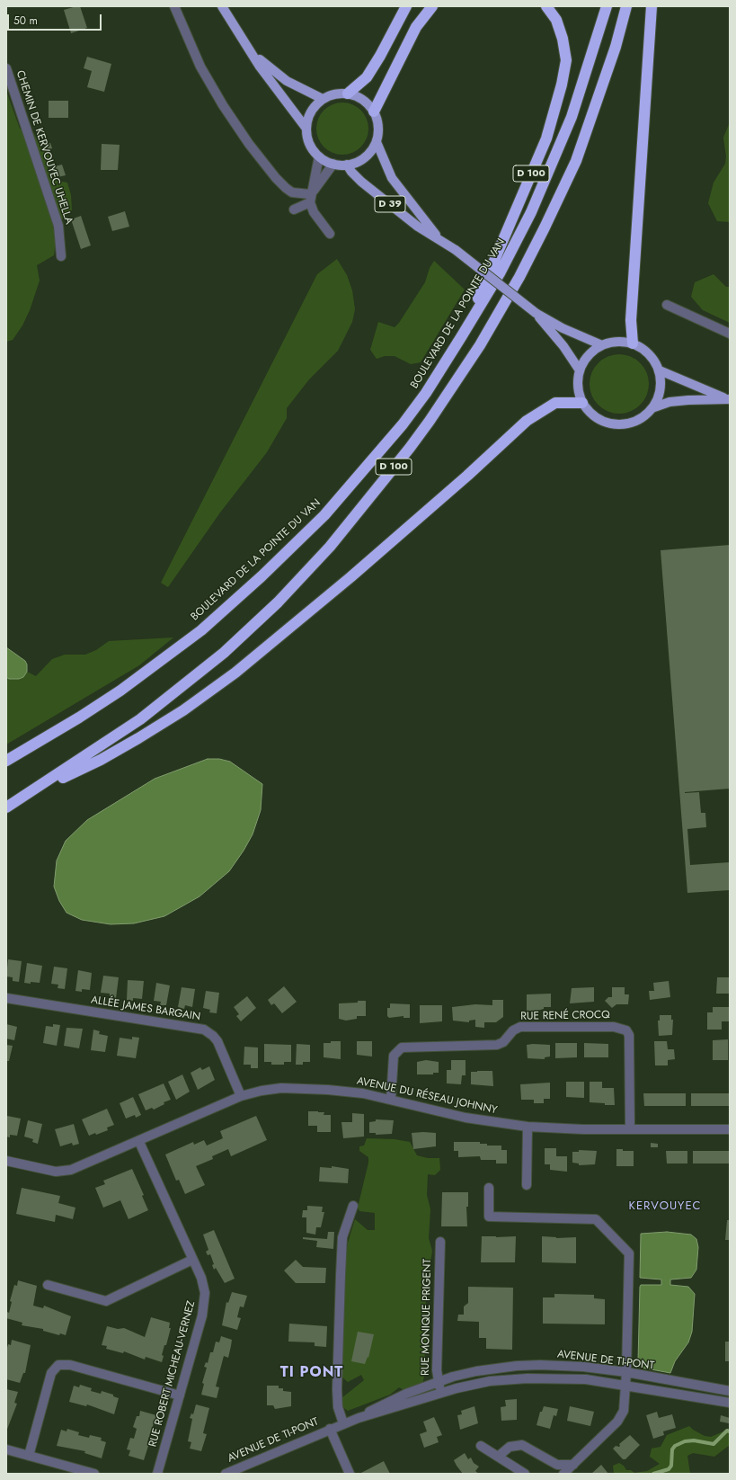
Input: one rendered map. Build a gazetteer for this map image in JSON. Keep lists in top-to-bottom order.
{
  "streets": {
    "highway": ["D 100", "BOULEVARD DE LA POINTE DU VAN"],
    "main road": ["D 39"],
    "street": [
      "CHEMIN DE KERVOUYEC UHELLA",
      "ALLÉE JAMES BARGAIN",
      "RUE RENÉ CROCQ",
      "AVENUE DU RÉSEAU JOHNNY",
      "RUE MONIQUE PRIGENT",
      "AVENUE DE TI-PONT",
      "RUE ROBERT MICHEAU-VERNEZ"
    ]
  },
  "crossings": [
    ["D 100", "BOULEVARD DE LA POINTE DU VAN"],
    ["ALLÉE JAMES BARGAIN", "AVENUE DU RÉSEAU JOHNNY"],
    ["RUE RENÉ CROCQ", "AVENUE DU RÉSEAU JOHNNY"],
    ["AVENUE DU RÉSEAU JOHNNY", "RUE ROBERT MICHEAU-VERNEZ"],
    ["RUE MONIQUE PRIGENT", "AVENUE DE TI-PONT"]
  ],
  "districts": ["KERVOUYEC", "TI PONT"],
  "scale_bar": "50 m"
}
